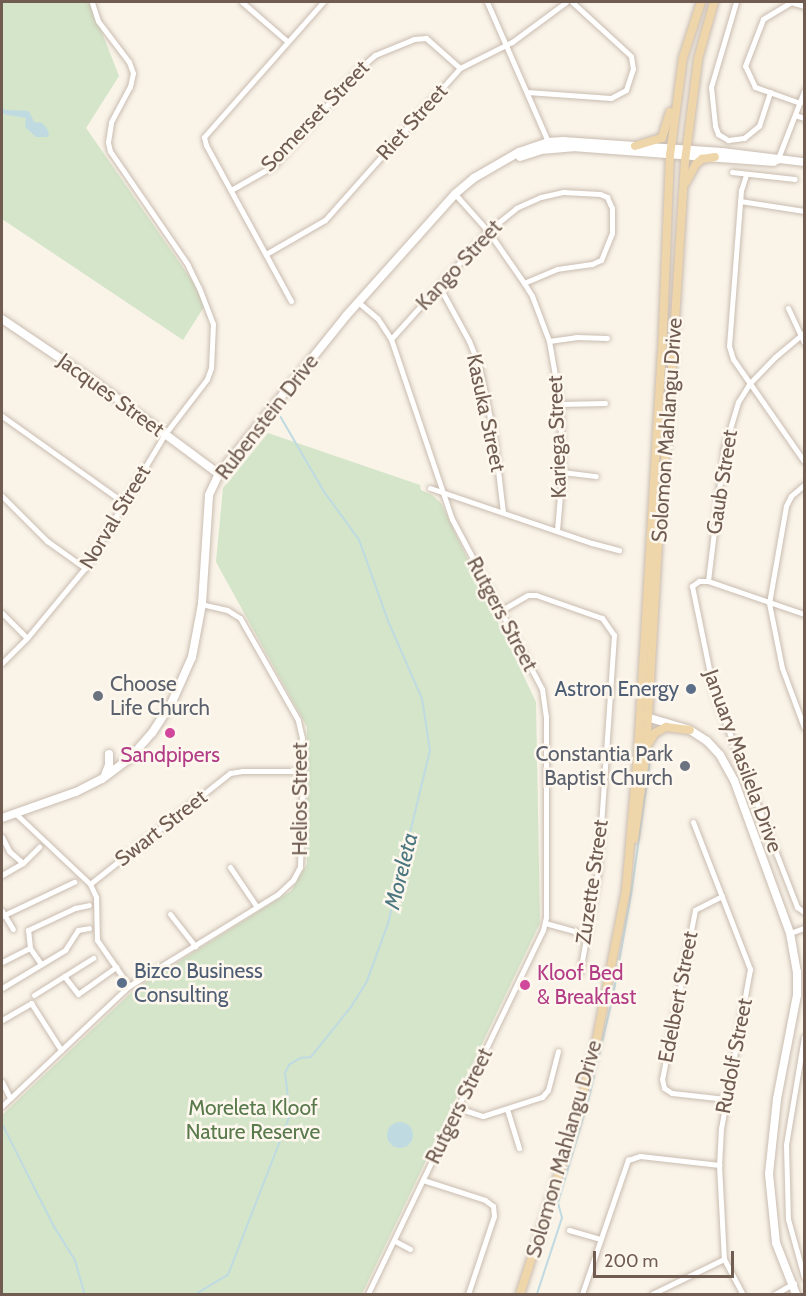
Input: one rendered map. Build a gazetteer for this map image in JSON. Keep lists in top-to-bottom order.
{
  "streets": {
    "main road": ["Solomon Mahlangu Drive"],
    "street": [
      "Somerset Street",
      "Riet Street",
      "Kango Street",
      "Jacques Street",
      "Kasuka Street",
      "Rubenstein Drive",
      "Kariega Street",
      "Gaub Street",
      "Norval Street",
      "Rutgers Street",
      "January Masilela Drive",
      "Helios Street",
      "Swart Street",
      "Zuzette Street",
      "Edelbert Street",
      "Rudolf Street"
    ]
  },
  "crossings": [
    ["Somerset Street", "Riet Street"],
    ["Kango Street", "Kasuka Street"],
    ["Kango Street", "Kariega Street"],
    ["Kango Street", "Rutgers Street"],
    ["Jacques Street", "Rubenstein Drive"],
    ["Jacques Street", "Norval Street"],
    ["Rubenstein Drive", "Solomon Mahlangu Drive"],
    ["Rubenstein Drive", "Kariega Street"],
    ["Rubenstein Drive", "Rutgers Street"],
    ["Rubenstein Drive", "Helios Street"],
    ["Solomon Mahlangu Drive", "January Masilela Drive"],
    ["Gaub Street", "January Masilela Drive"],
    ["Rutgers Street", "Zuzette Street"],
    ["Helios Street", "Swart Street"],
    ["Edelbert Street", "Rudolf Street"]
  ],
  "water": ["Moreleta"],
  "parks": ["Moreleta Kloof Nature Reserve"],
  "places": [
    "Astron Energy",
    "Choose Life Church",
    "Sandpipers",
    "Constantia Park Baptist Church",
    "Bizco Business Consulting",
    "Kloof Bed & Breakfast"
  ],
  "scale_bar": "200 m"
}
